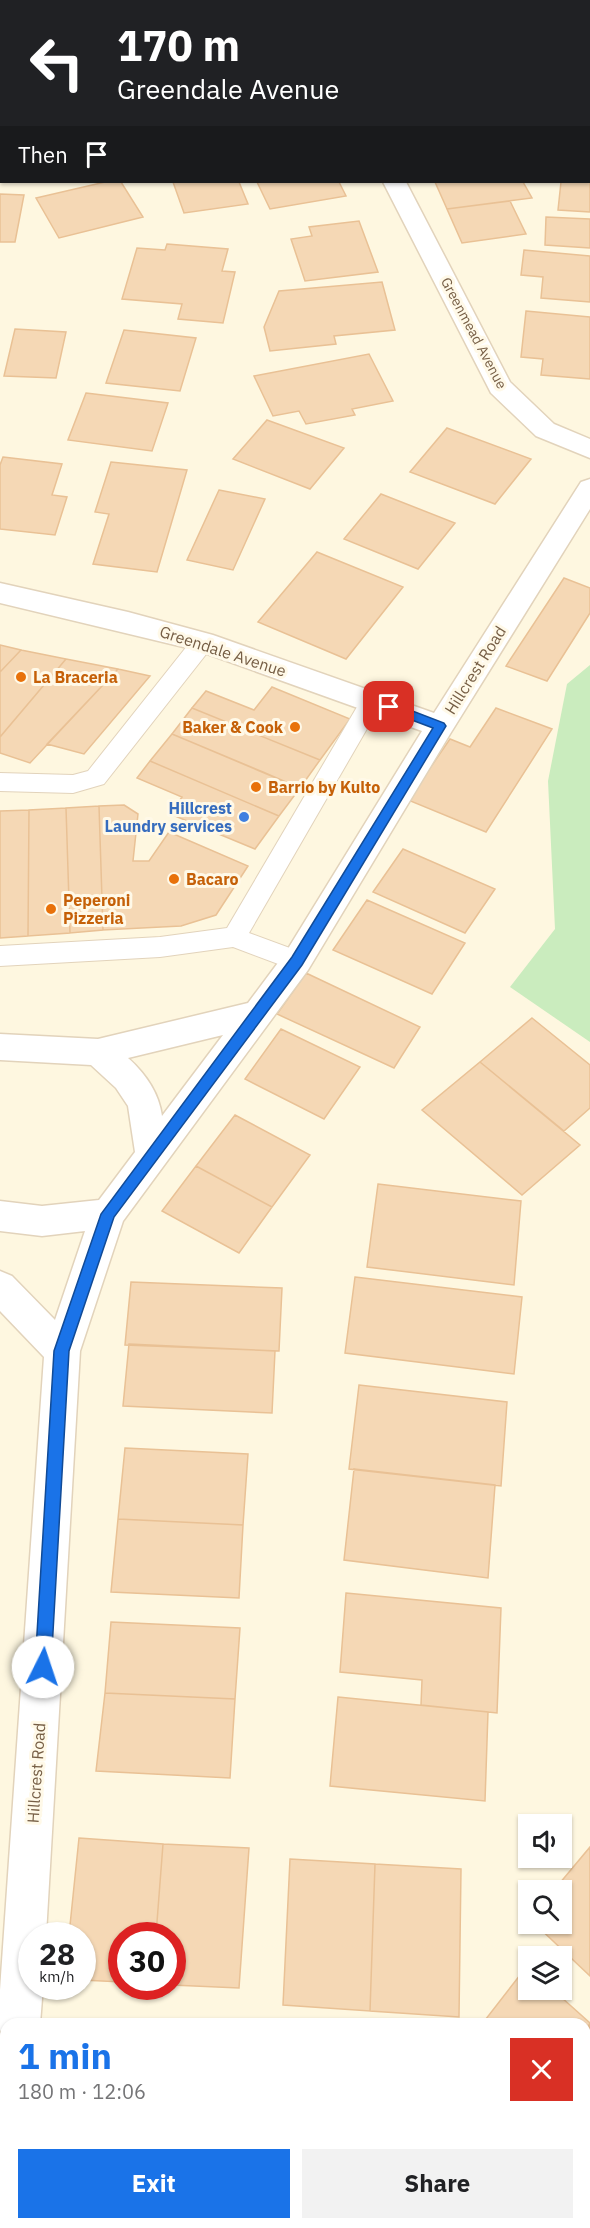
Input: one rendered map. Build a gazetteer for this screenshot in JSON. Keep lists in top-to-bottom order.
{
  "streets": {
    "street": ["Greenmead Avenue", "Greendale Avenue", "Hillcrest Road"]
  },
  "crossings": [
    ["Greendale Avenue", "Hillcrest Road"]
  ],
  "places": [
    "La Braceria",
    "Baker & Cook",
    "Barrio by Kulto",
    "Hillcrest Laundry services",
    "Bacaro",
    "Peperoni Pizzeria"
  ],
  "page": {
    "turn": ["170 m", "Greendale Avenue"],
    "then": "Then",
    "speed": "28 km/h",
    "limit": "30",
    "heading": ["1 min", "180 m · 12:06"],
    "buttons": ["Exit", "Share"]
  }
}
